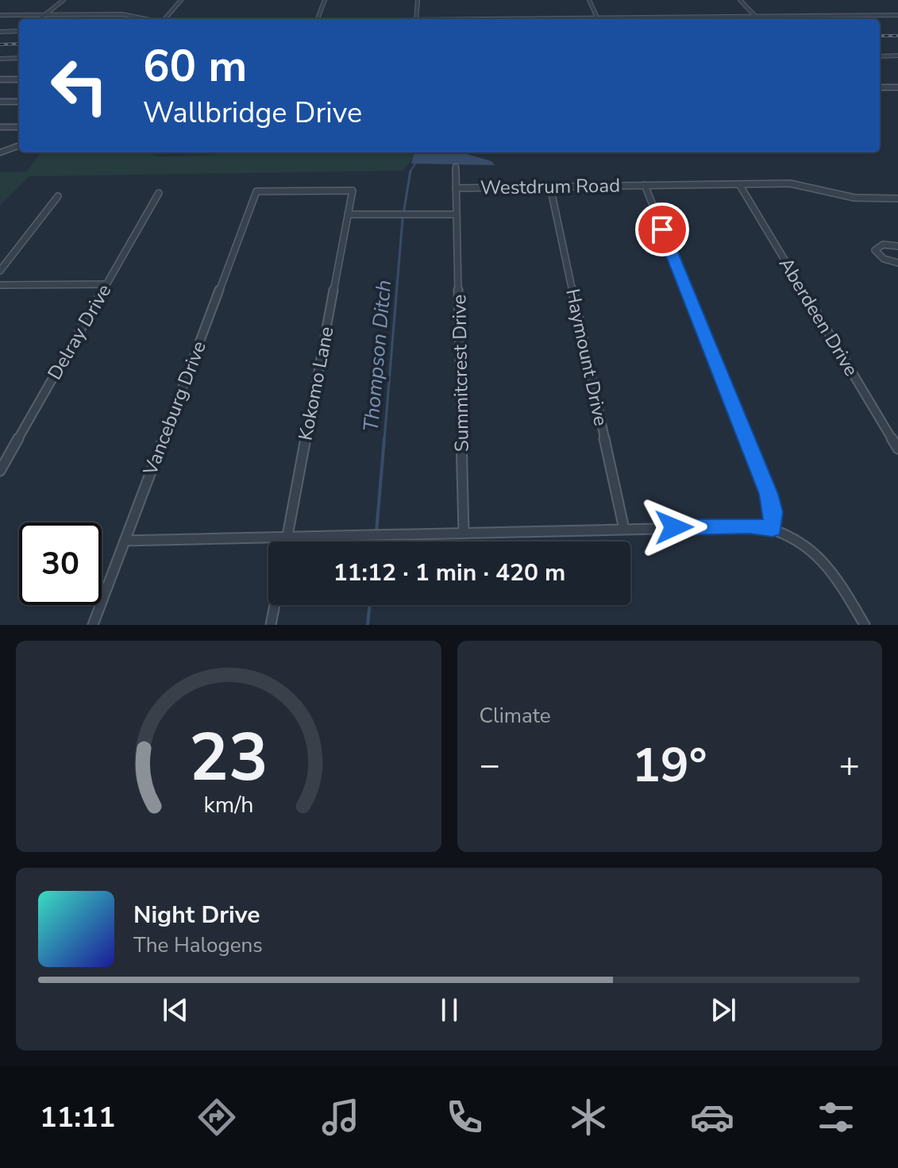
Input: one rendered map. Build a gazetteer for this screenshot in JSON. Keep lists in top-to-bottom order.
{
  "streets": {
    "street": [
      "Westdrum Road",
      "Aberdeen Drive",
      "Delray Drive",
      "Haymount Drive",
      "Summitcrest Drive",
      "Kokomo Lane",
      "Vanceburg Drive"
    ]
  },
  "crossings": [
    ["Westdrum Road", "Aberdeen Drive"],
    ["Westdrum Road", "Haymount Drive"],
    ["Westdrum Road", "Summitcrest Drive"],
    ["Westdrum Road", "Kokomo Lane"],
    ["Westdrum Road", "Vanceburg Drive"],
    ["Kokomo Lane", "Vanceburg Drive"]
  ],
  "water": ["Thompson Ditch"],
  "page": {
    "turn": ["60 m", "Wallbridge Drive"],
    "limit": "30",
    "trip": "11:12 · 1 min · 420 m",
    "tile": "Climate",
    "heat": ["−", "19°", "+"],
    "song": ["Night Drive", "The Halogens"],
    "tabs": "11:11",
    "gauge": ["23", "km/h"]
  }
}
